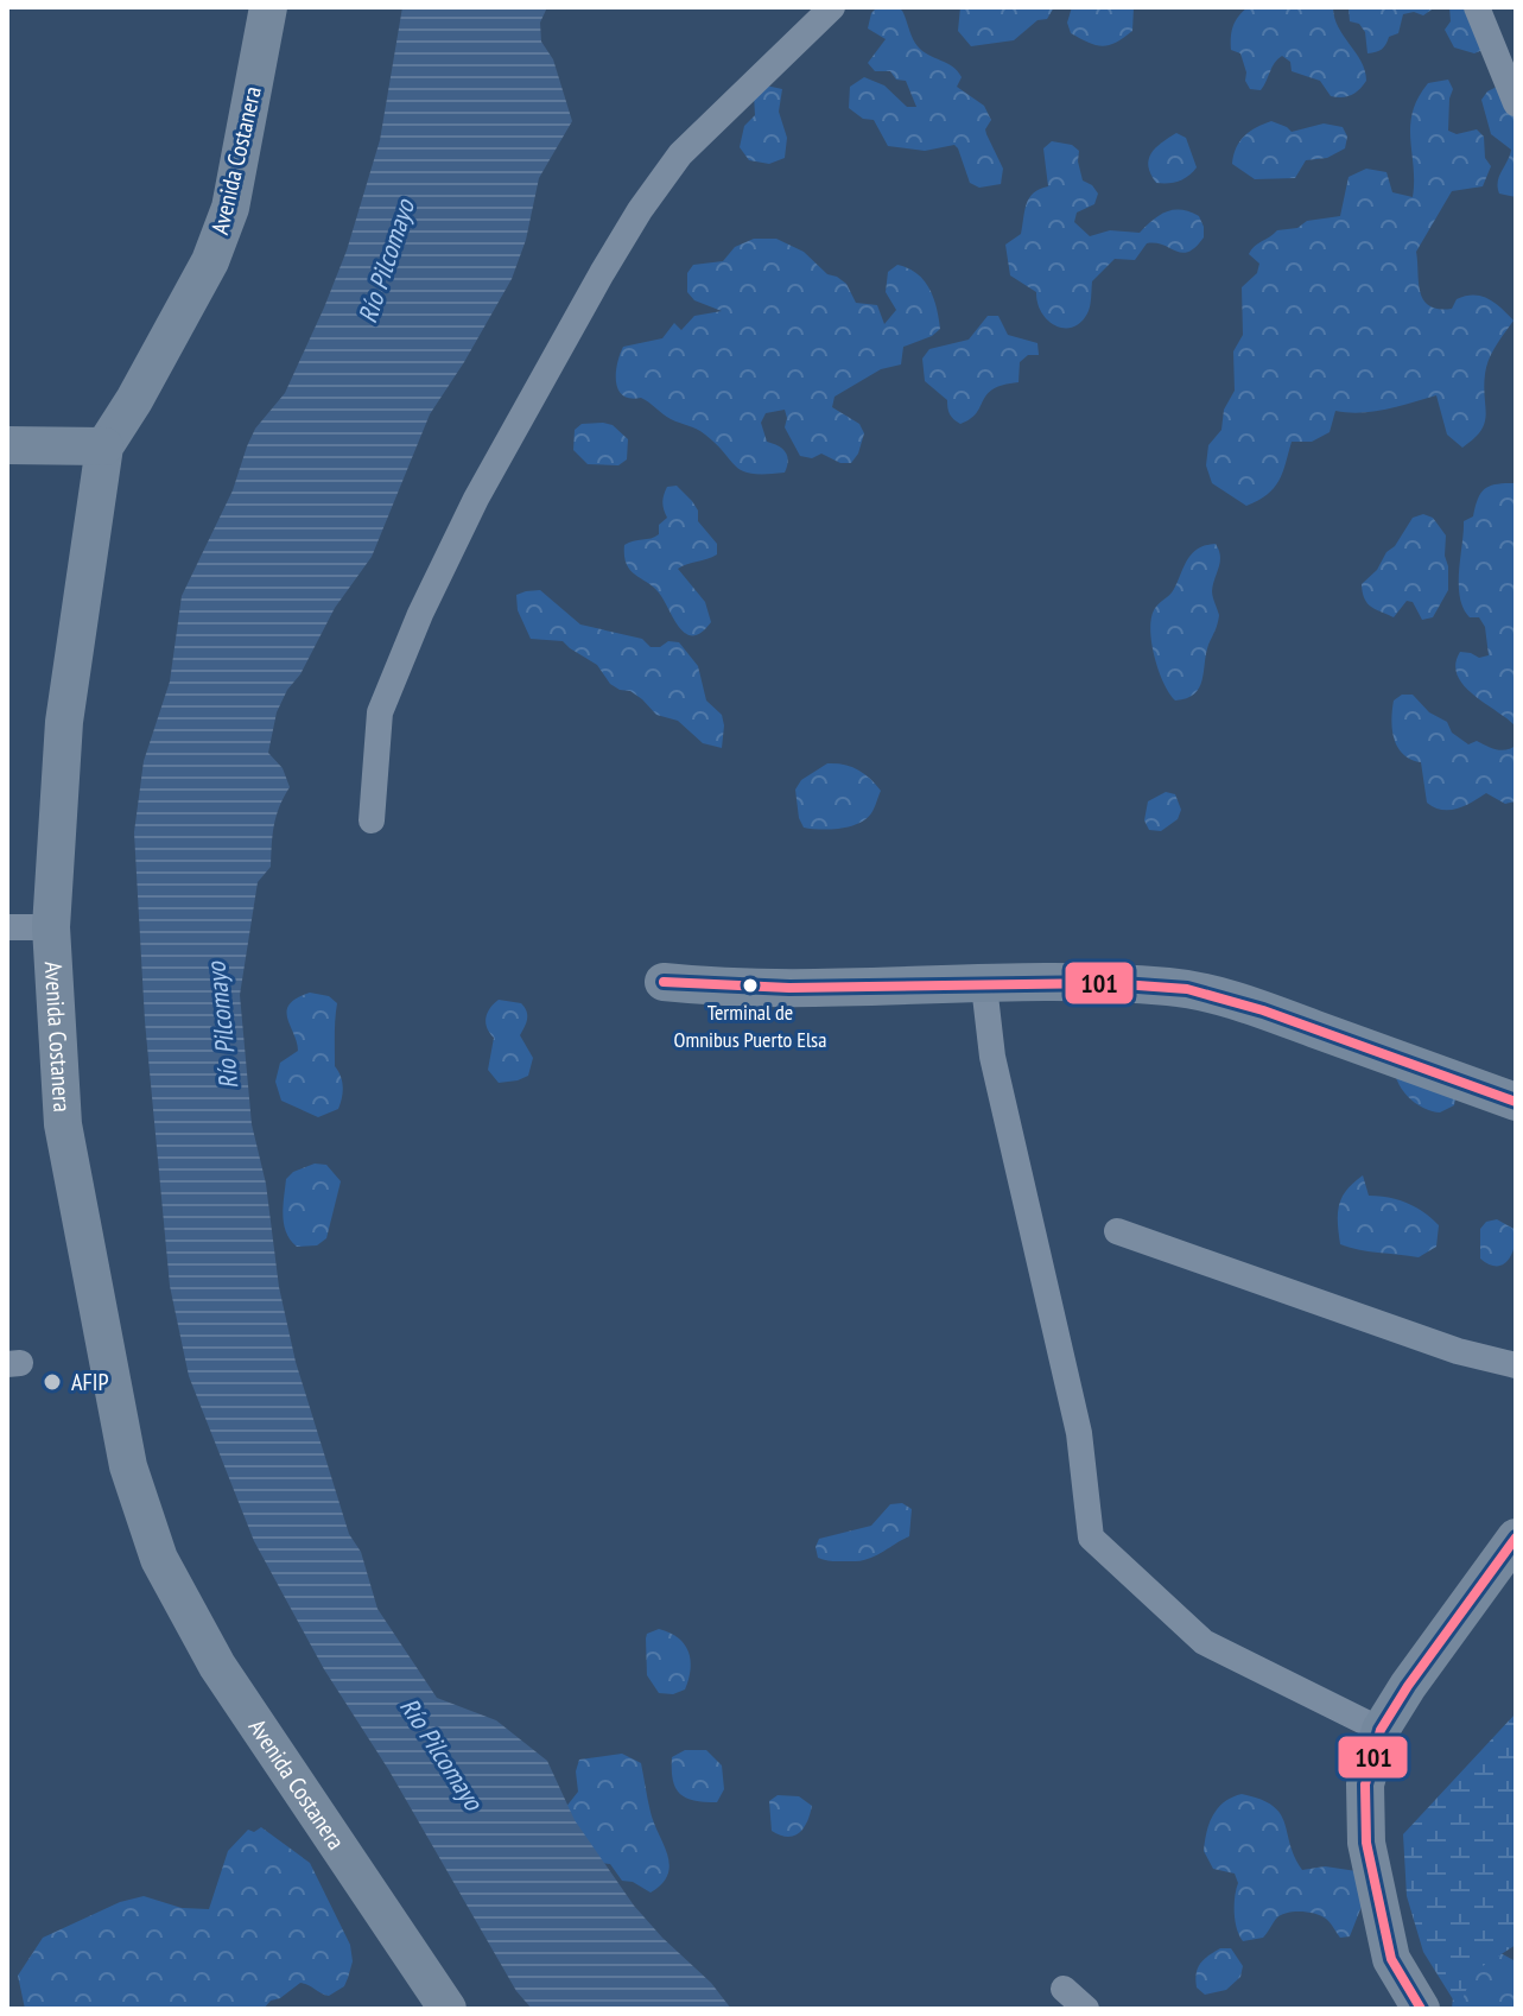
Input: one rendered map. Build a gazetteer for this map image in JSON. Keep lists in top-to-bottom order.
{
  "streets": {
    "street": ["Avenida Costanera"]
  },
  "water": ["Río Pilcomayo"],
  "places": ["Terminal de Omnibus Puerto Elsa", "AFIP"],
  "lines": ["transit line 101"]
}
